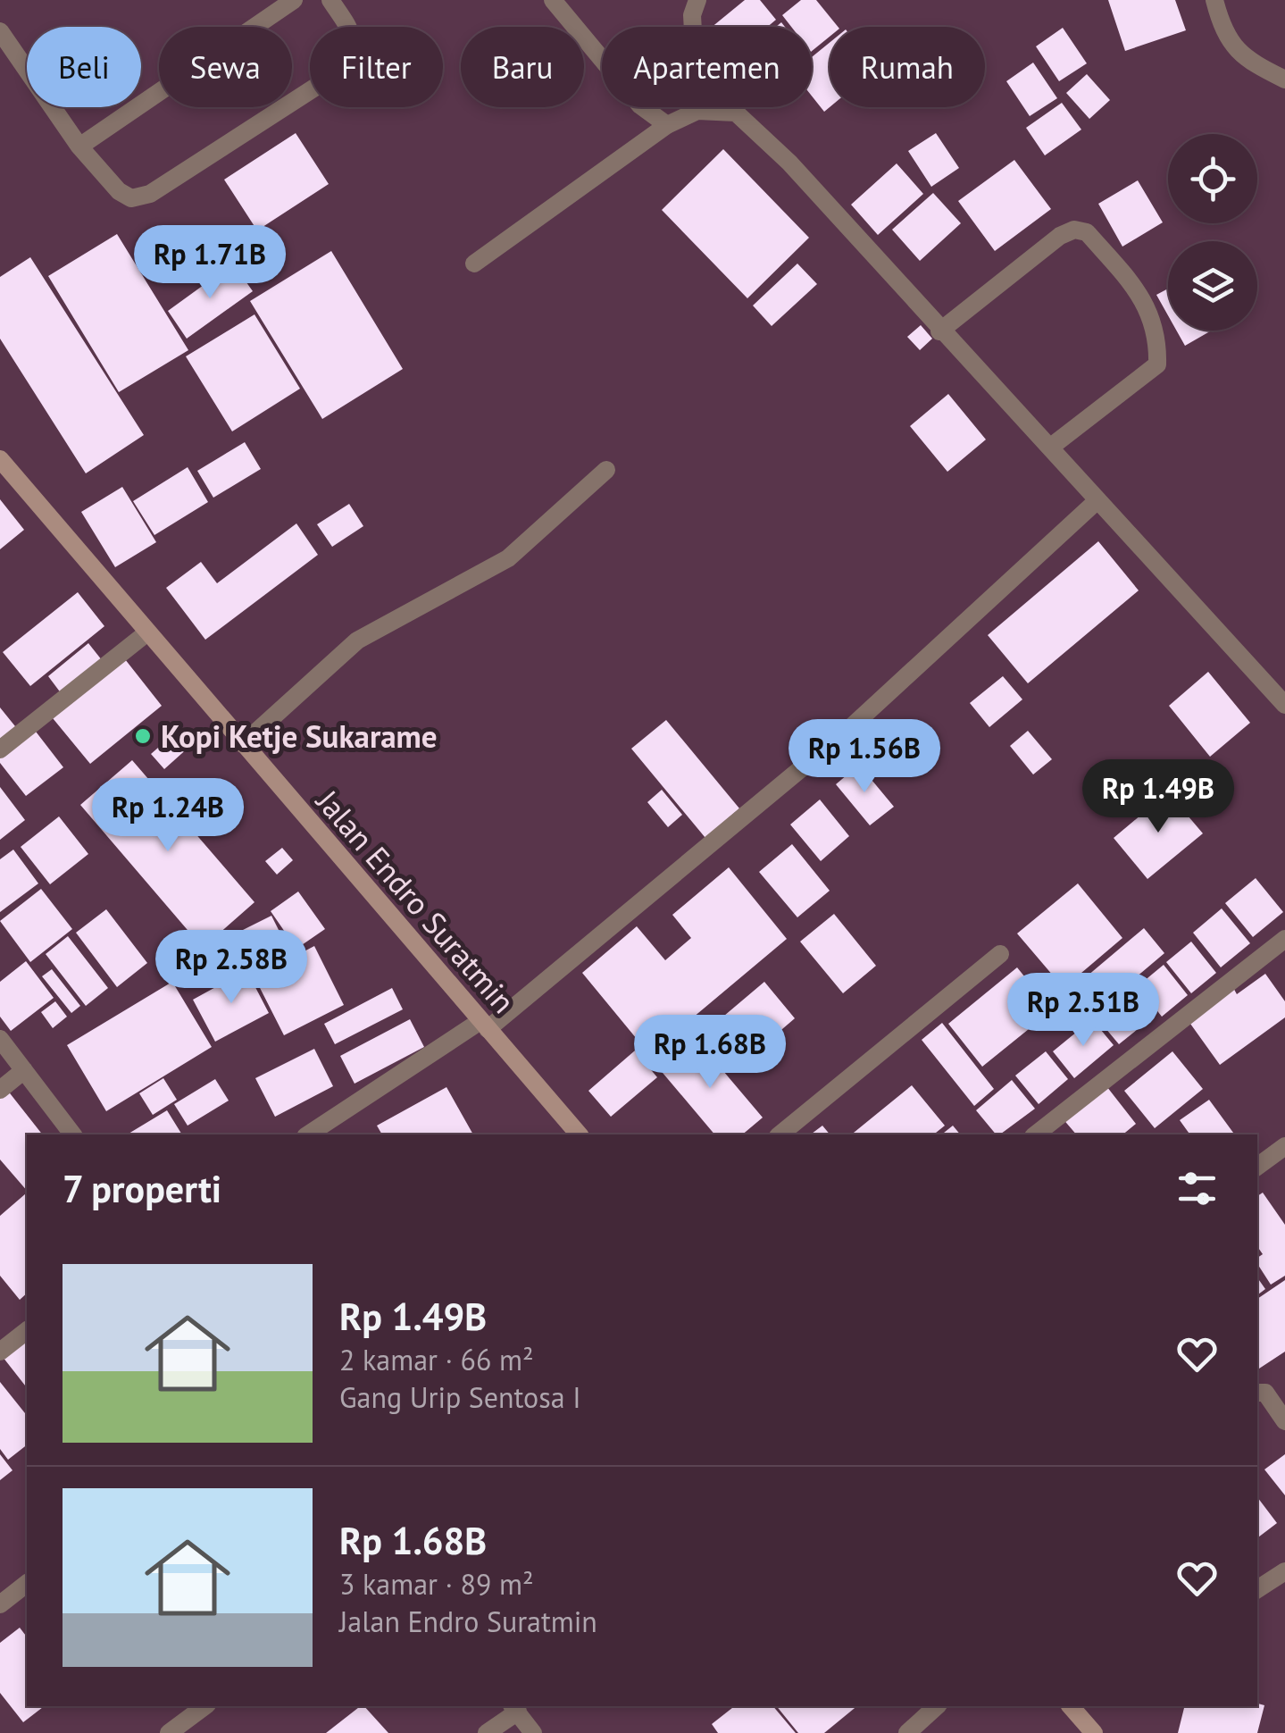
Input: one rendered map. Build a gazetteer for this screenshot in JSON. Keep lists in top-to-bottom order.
{
  "streets": {
    "main road": ["Jalan Endro Suratmin"]
  },
  "places": ["Kopi Ketje Sukarame"],
  "page": {
    "chip": [
      "Beli",
      "Sewa",
      "Filter",
      "Baru",
      "Apartemen",
      "Rumah"
    ],
    "price": [
      "Rp 1.71B",
      "Rp 1.56B",
      "Rp 1.49B",
      "Rp 1.24B",
      "Rp 2.58B",
      "Rp 2.51B",
      "Rp 1.68B"
    ],
    "heading": "7 properti",
    "list": [
      {
        "name": "Rp 1.49B",
        "note": "2 kamar · 66 m² · Gang Urip Sentosa I"
      },
      {
        "name": "Rp 1.68B",
        "note": "3 kamar · 89 m² · Jalan Endro Suratmin"
      }
    ]
  }
}
